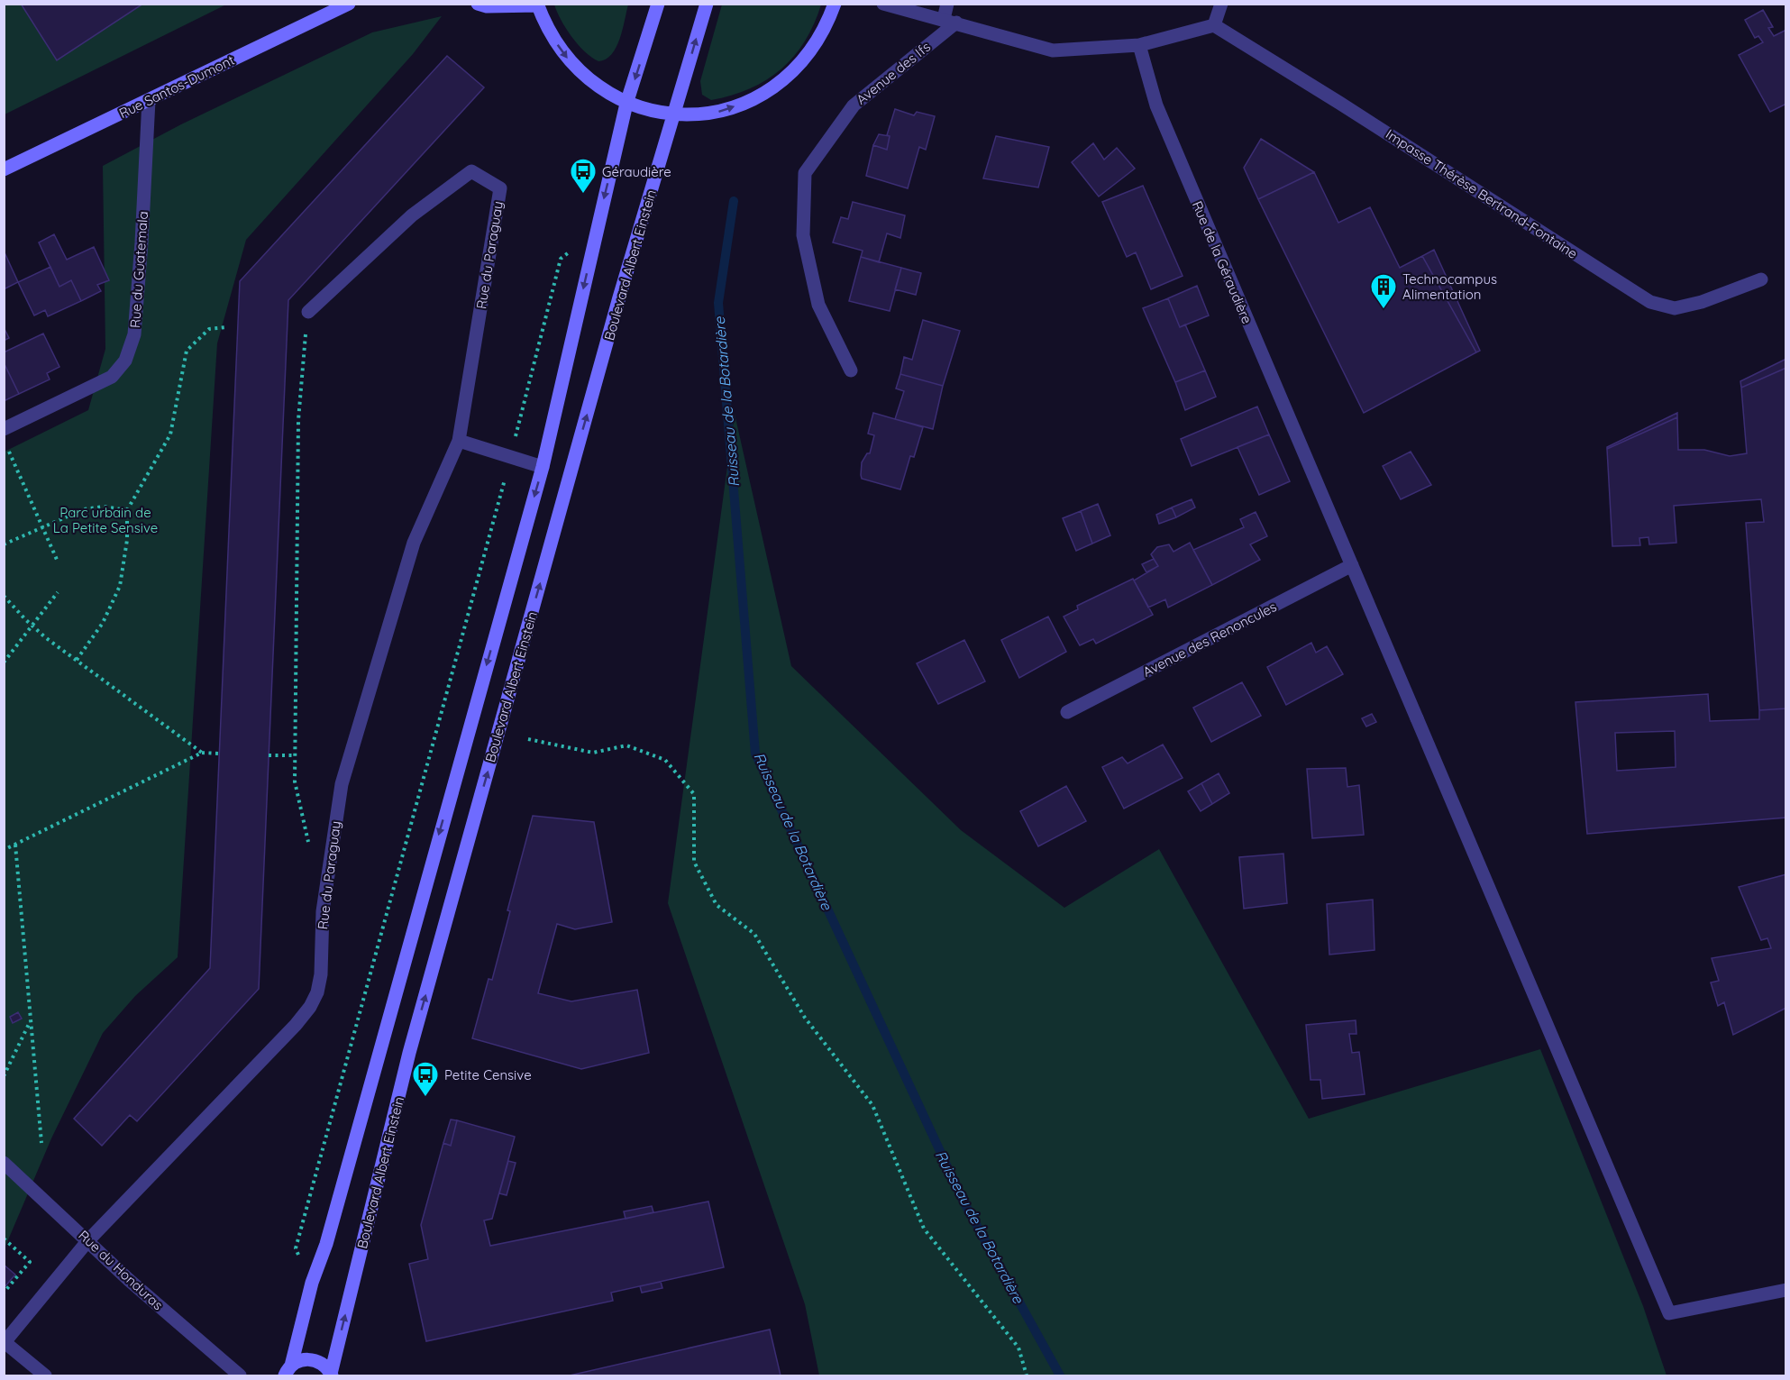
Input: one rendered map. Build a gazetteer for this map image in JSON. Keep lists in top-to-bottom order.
{
  "streets": {
    "main road": ["Rue Santos-Dumont", "Boulevard Albert Einstein"],
    "street": [
      "Avenue des Ifs",
      "Impasse Thérèse Bertrand-Fontaine",
      "Rue du Paraguay",
      "Rue de la Géraudière",
      "Rue du Guatemala",
      "Avenue des Renoncules",
      "Rue du Honduras"
    ]
  },
  "crossings": [
    ["Rue Santos-Dumont", "Rue du Guatemala"],
    ["Rue du Paraguay", "Rue du Honduras"],
    ["Rue de la Géraudière", "Avenue des Renoncules"]
  ],
  "water": ["Ruisseau de la Botardière"],
  "parks": ["Parc urbain de La Petite Sensive"],
  "places": {
    "bus stop": ["Géraudière", "Petite Censive"],
    "building": ["Technocampus Alimentation"]
  }
}
